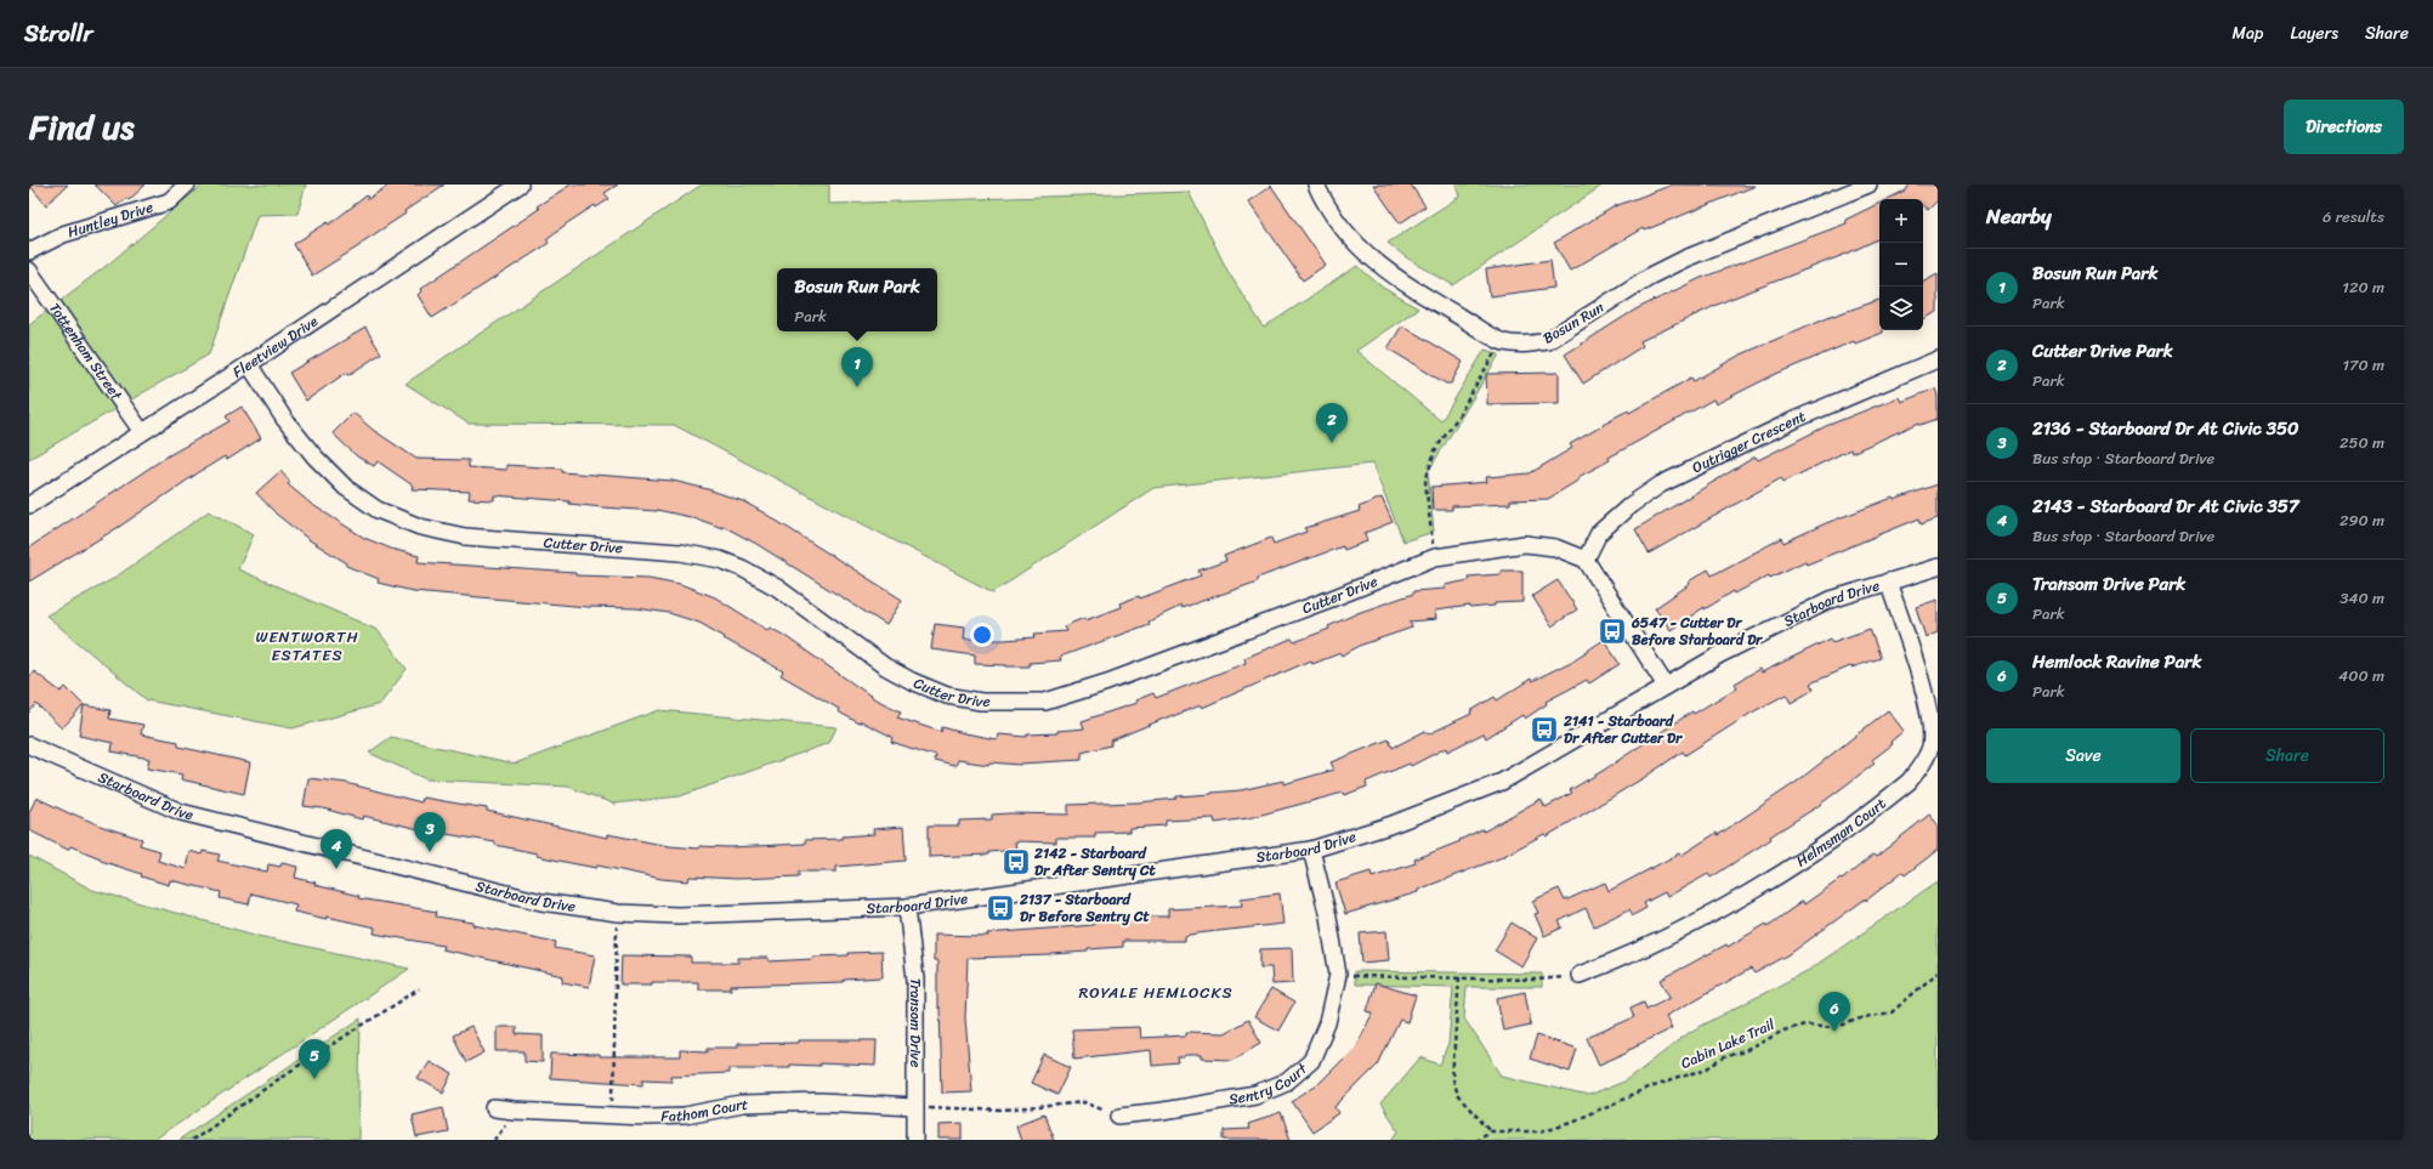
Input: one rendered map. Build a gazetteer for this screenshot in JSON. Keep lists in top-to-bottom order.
{
  "streets": {
    "street": [
      "Huntley Drive",
      "Bosun Run",
      "Fleetview Drive",
      "Tottenham Street",
      "Outrigger Crescent",
      "Cutter Drive",
      "Starboard Drive",
      "Helmsman Court",
      "Transom Drive",
      "Sentry Court",
      "Fathom Court"
    ],
    "path": ["Cabin Lake Trail"]
  },
  "crossings": [
    ["Fleetview Drive", "Tottenham Street"],
    ["Fleetview Drive", "Cutter Drive"],
    ["Outrigger Crescent", "Cutter Drive"],
    ["Starboard Drive", "Helmsman Court"],
    ["Starboard Drive", "Transom Drive"],
    ["Starboard Drive", "Sentry Court"],
    ["Transom Drive", "Fathom Court"]
  ],
  "districts": ["WENTWORTH ESTATES", "ROYALE HEMLOCKS"],
  "places": {
    "bus stop": [
      "6547 - Cutter Dr Before Starboard Dr",
      "2141 - Starboard Dr After Cutter Dr",
      "2142 - Starboard Dr After Sentry Ct",
      "2137 - Starboard Dr Before Sentry Ct"
    ]
  },
  "page": {
    "header": "Strollr",
    "nav": ["Map", "Layers", "Share"],
    "title": "Find us",
    "buttons": [
      "Directions",
      ["Save", "Share"]
    ],
    "heading": ["Nearby", "6 results"],
    "map_buttons": ["+", "−"],
    "list": [
      {
        "mark": "1",
        "name": "Bosun Run Park",
        "note": "Park",
        "value": "120 m"
      },
      {
        "mark": "2",
        "name": "Cutter Drive Park",
        "note": "Park",
        "value": "170 m"
      },
      {
        "mark": "3",
        "name": "2136 - Starboard Dr At Civic 350",
        "note": "Bus stop · Starboard Drive",
        "value": "250 m"
      },
      {
        "mark": "4",
        "name": "2143 - Starboard Dr At Civic 357",
        "note": "Bus stop · Starboard Drive",
        "value": "290 m"
      },
      {
        "mark": "5",
        "name": "Transom Drive Park",
        "note": "Park",
        "value": "340 m"
      },
      {
        "mark": "6",
        "name": "Hemlock Ravine Park",
        "note": "Park",
        "value": "400 m"
      }
    ],
    "popup": ["Bosun Run Park", "Park"],
    "pins": [
      "1",
      "2",
      "3",
      "4",
      "6",
      "5"
    ]
  }
}
